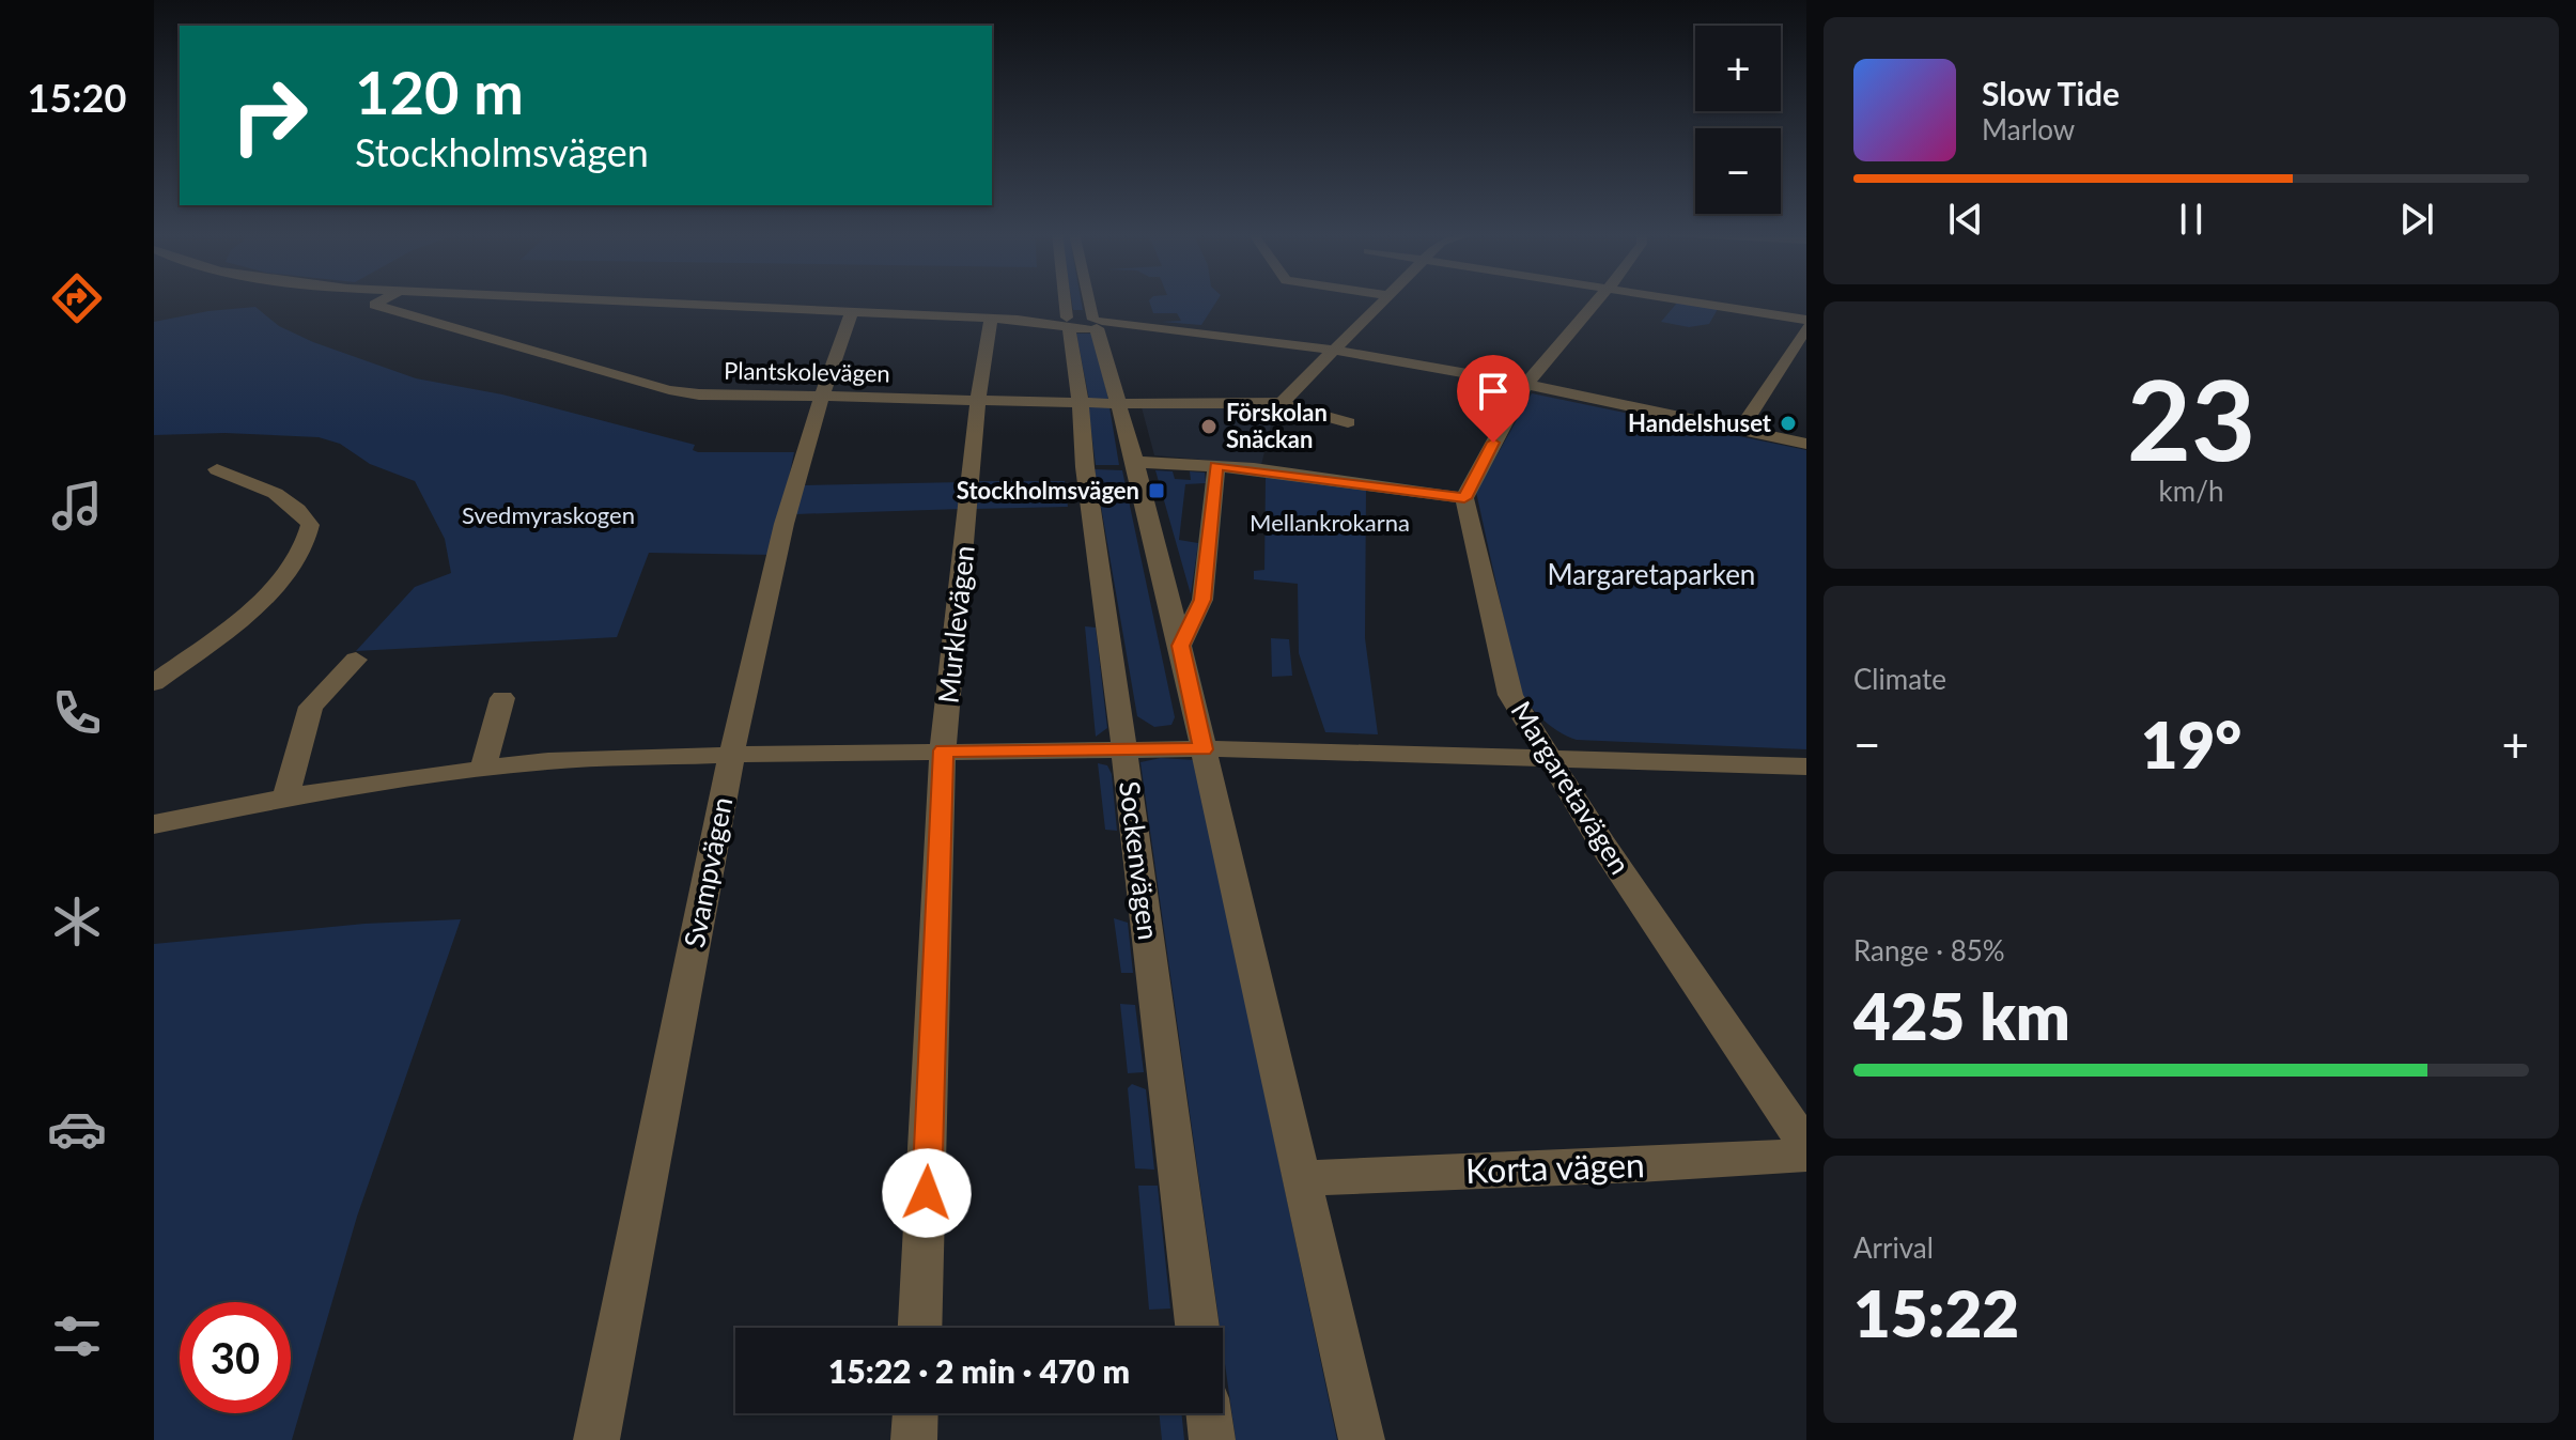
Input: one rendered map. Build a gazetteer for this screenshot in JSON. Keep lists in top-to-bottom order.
{
  "streets": {
    "street": [
      "Plantskolevägen",
      "Murklevägen",
      "Margaretavägen",
      "Sockenvägen",
      "Svampvägen",
      "Korta vägen"
    ]
  },
  "crossings": [
    ["Plantskolevägen", "Murklevägen"],
    ["Plantskolevägen", "Sockenvägen"],
    ["Plantskolevägen", "Svampvägen"]
  ],
  "parks": ["Svedmyraskogen", "Mellankrokarna", "Margaretaparken"],
  "places": {
    "other": ["Handelshuset", "Förskolan Snäckan"],
    "transit": ["Stockholmsvägen"]
  },
  "page": {
    "tabs": "15:20",
    "map_buttons": ["+", "−"],
    "turn": ["120 m", "Stockholmsvägen"],
    "song": ["Slow Tide", "Marlow"],
    "tile": [
      ["23", "km/h"],
      "Climate",
      ["Range · 85%", "425 km"],
      ["Arrival", "15:22"]
    ],
    "heat": ["−", "19°", "+"],
    "limit": "30",
    "trip": "15:22 · 2 min · 470 m"
  }
}
